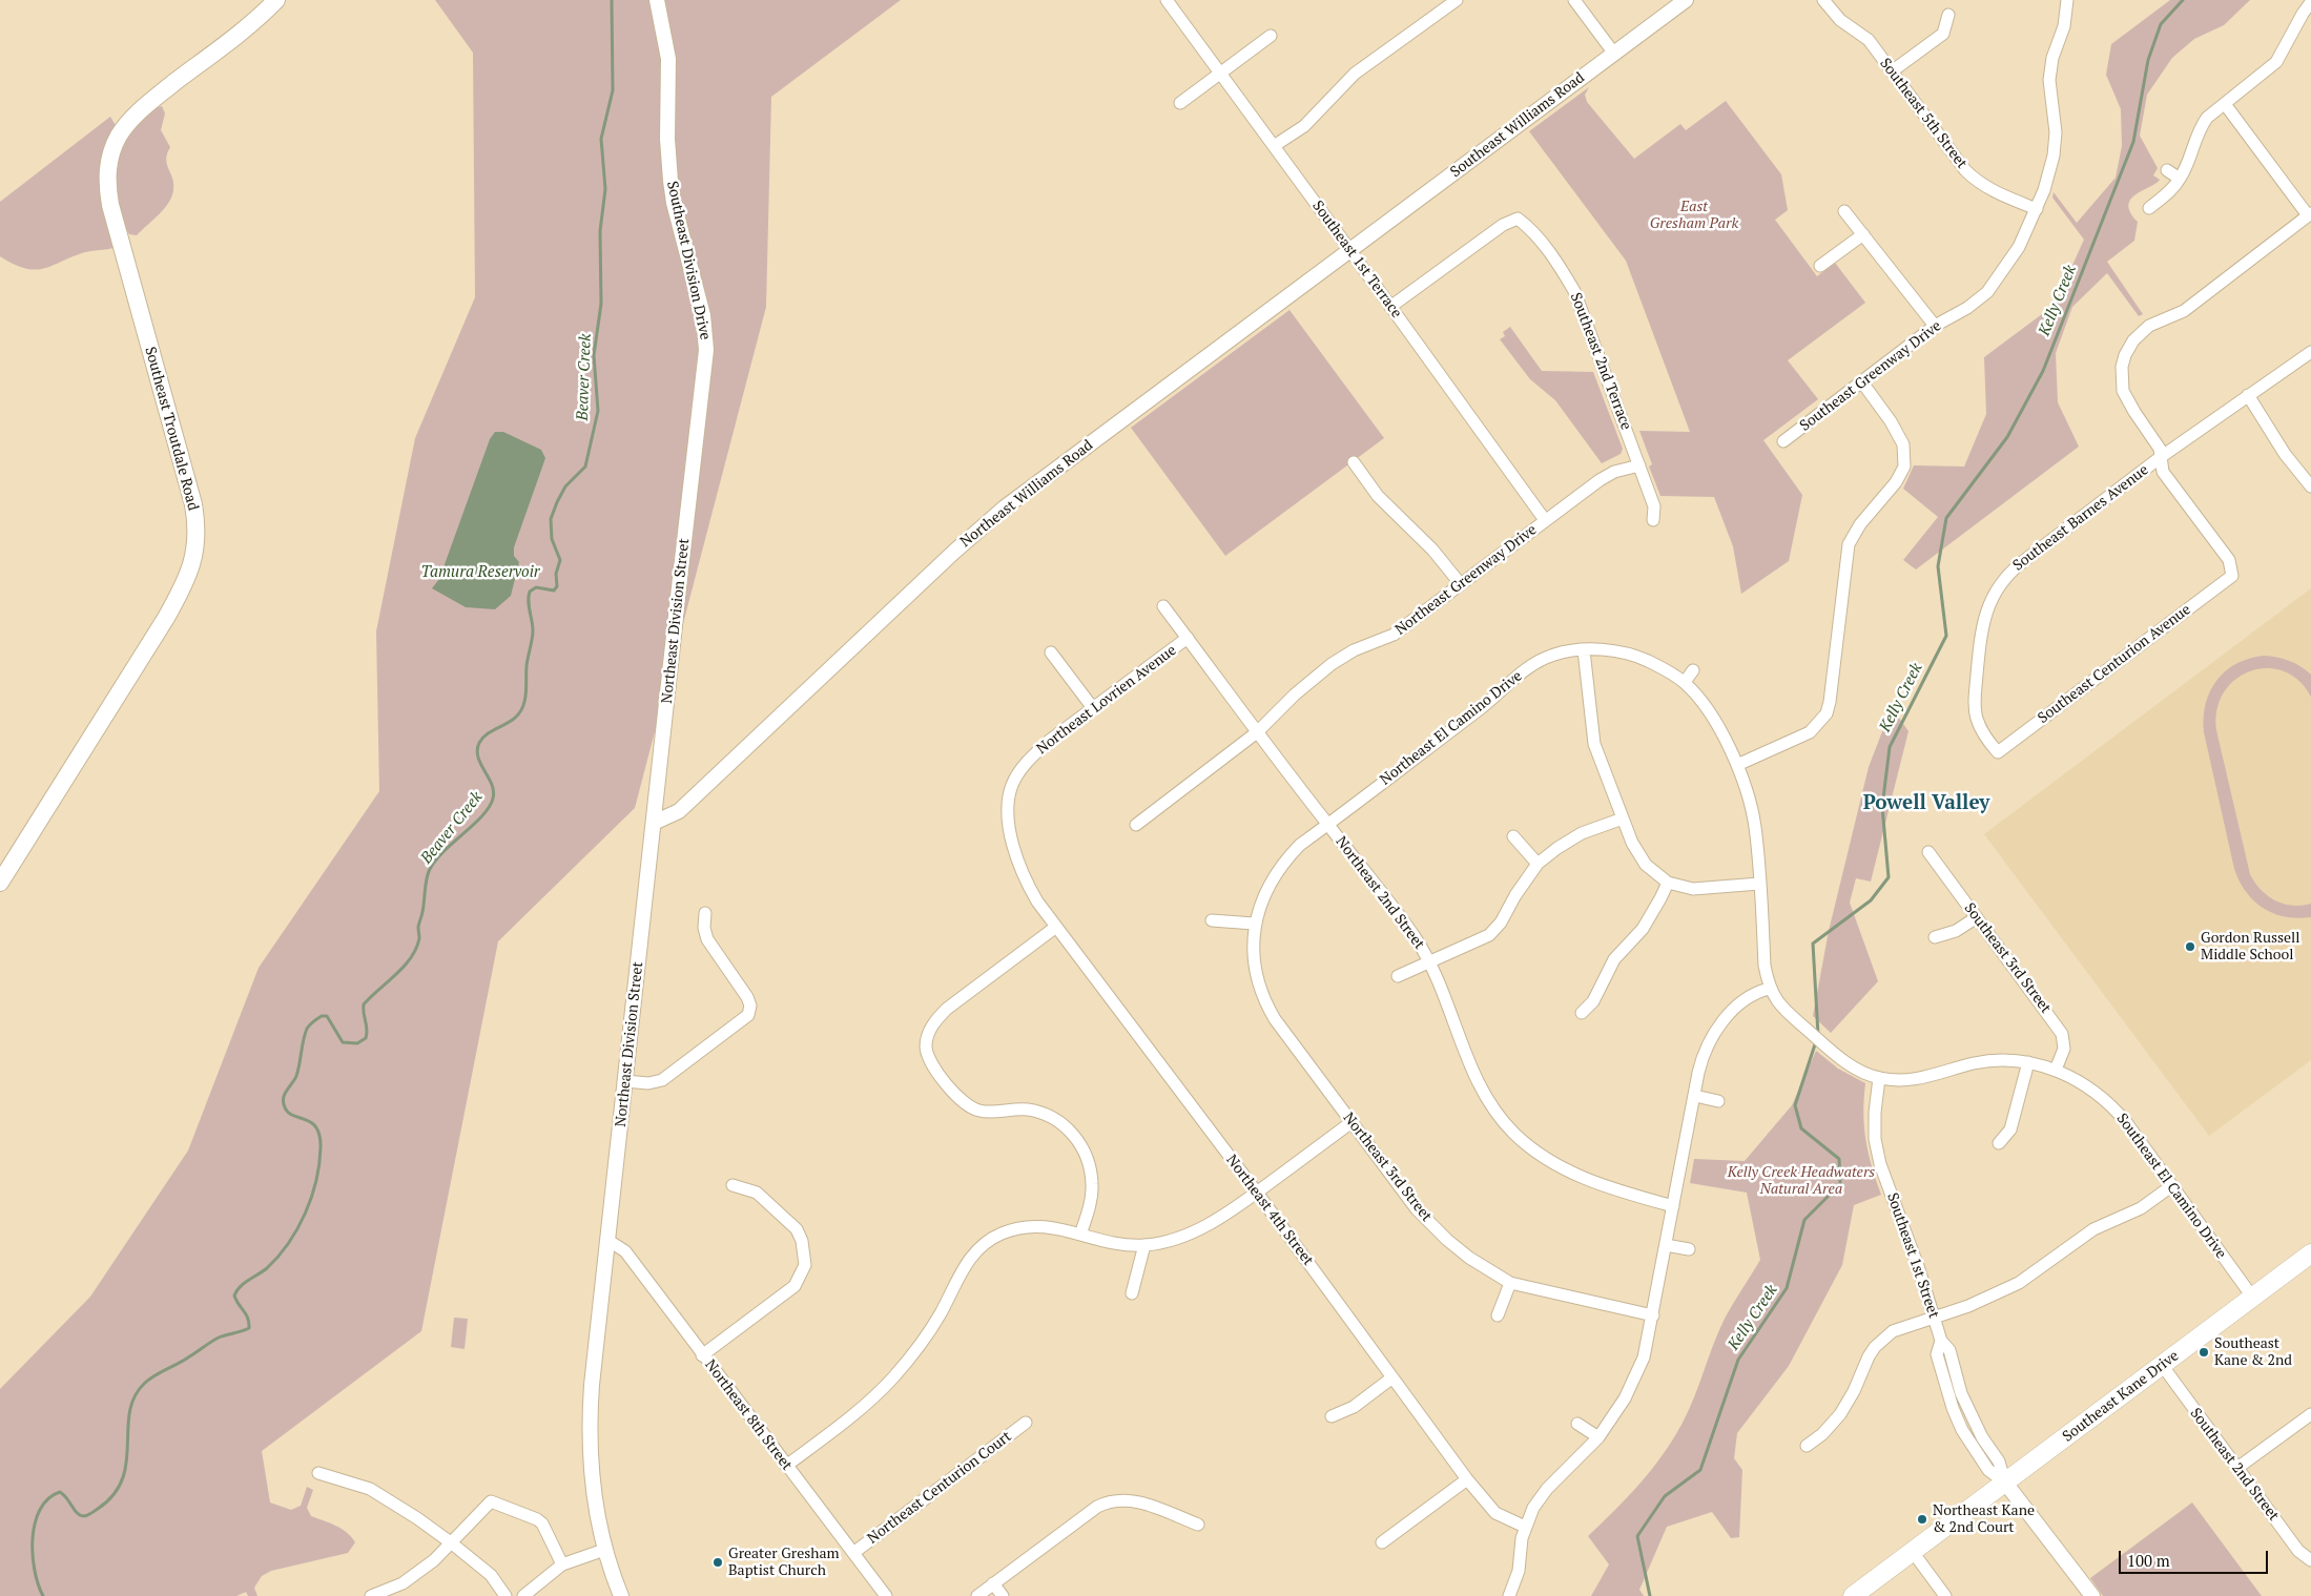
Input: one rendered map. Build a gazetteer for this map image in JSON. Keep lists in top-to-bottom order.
{
  "streets": {
    "main road": ["Southeast Troutdale Road", "Southeast Kane Drive"],
    "street": [
      "Southeast 5th Street",
      "Southeast Williams Road",
      "Southeast 1st Terrace",
      "Southeast Division Drive",
      "Southeast 2nd Terrace",
      "Southeast Greenway Drive",
      "Northeast Williams Road",
      "Southeast Barnes Avenue",
      "Northeast Greenway Drive",
      "Northeast Division Street",
      "Southeast Centurion Avenue",
      "Northeast Lovrien Avenue",
      "Northeast El Camino Drive",
      "Northeast 2nd Street",
      "Southeast 3rd Street",
      "Northeast 3rd Street",
      "Southeast El Camino Drive",
      "Northeast 4th Street",
      "Southeast 1st Street",
      "Northeast 8th Street",
      "Southeast 2nd Street",
      "Northeast Centurion Court"
    ]
  },
  "crossings": [
    ["Southeast 5th Street", "Southeast Greenway Drive"],
    ["Southeast Williams Road", "Southeast 1st Terrace"],
    ["Southeast Williams Road", "Northeast Williams Road"],
    ["Southeast 1st Terrace", "Southeast 2nd Terrace"],
    ["Southeast 1st Terrace", "Northeast Williams Road"],
    ["Southeast 1st Terrace", "Northeast Greenway Drive"],
    ["Southeast Division Drive", "Northeast Division Street"],
    ["Southeast 2nd Terrace", "Northeast Greenway Drive"],
    ["Northeast Williams Road", "Northeast Division Street"],
    ["Southeast Barnes Avenue", "Southeast Centurion Avenue"],
    ["Northeast Greenway Drive", "Northeast 2nd Street"],
    ["Northeast Division Street", "Northeast 8th Street"],
    ["Northeast Lovrien Avenue", "Northeast 2nd Street"],
    ["Northeast Lovrien Avenue", "Northeast 4th Street"],
    ["Northeast El Camino Drive", "Northeast 2nd Street"],
    ["Northeast El Camino Drive", "Northeast 3rd Street"],
    ["Northeast El Camino Drive", "Southeast El Camino Drive"],
    ["Northeast 2nd Street", "Northeast 3rd Street"],
    ["Southeast 3rd Street", "Southeast El Camino Drive"],
    ["Southeast El Camino Drive", "Southeast 1st Street"],
    ["Southeast El Camino Drive", "Southeast Kane Drive"],
    ["Southeast 1st Street", "Southeast Kane Drive"],
    ["Southeast Kane Drive", "Southeast 2nd Street"],
    ["Northeast 8th Street", "Northeast Centurion Court"]
  ],
  "districts": ["Powell Valley"],
  "water": ["Kelly Creek", "Beaver Creek", "Tamura Reservoir"],
  "parks": ["East Gresham Park", "Kelly Creek Headwaters Natural Area"],
  "places": [
    "Gordon Russell Middle School",
    "Southeast Kane & 2nd",
    "Northeast Kane & 2nd Court",
    "Greater Gresham Baptist Church"
  ],
  "scale_bar": "100 m"
}
